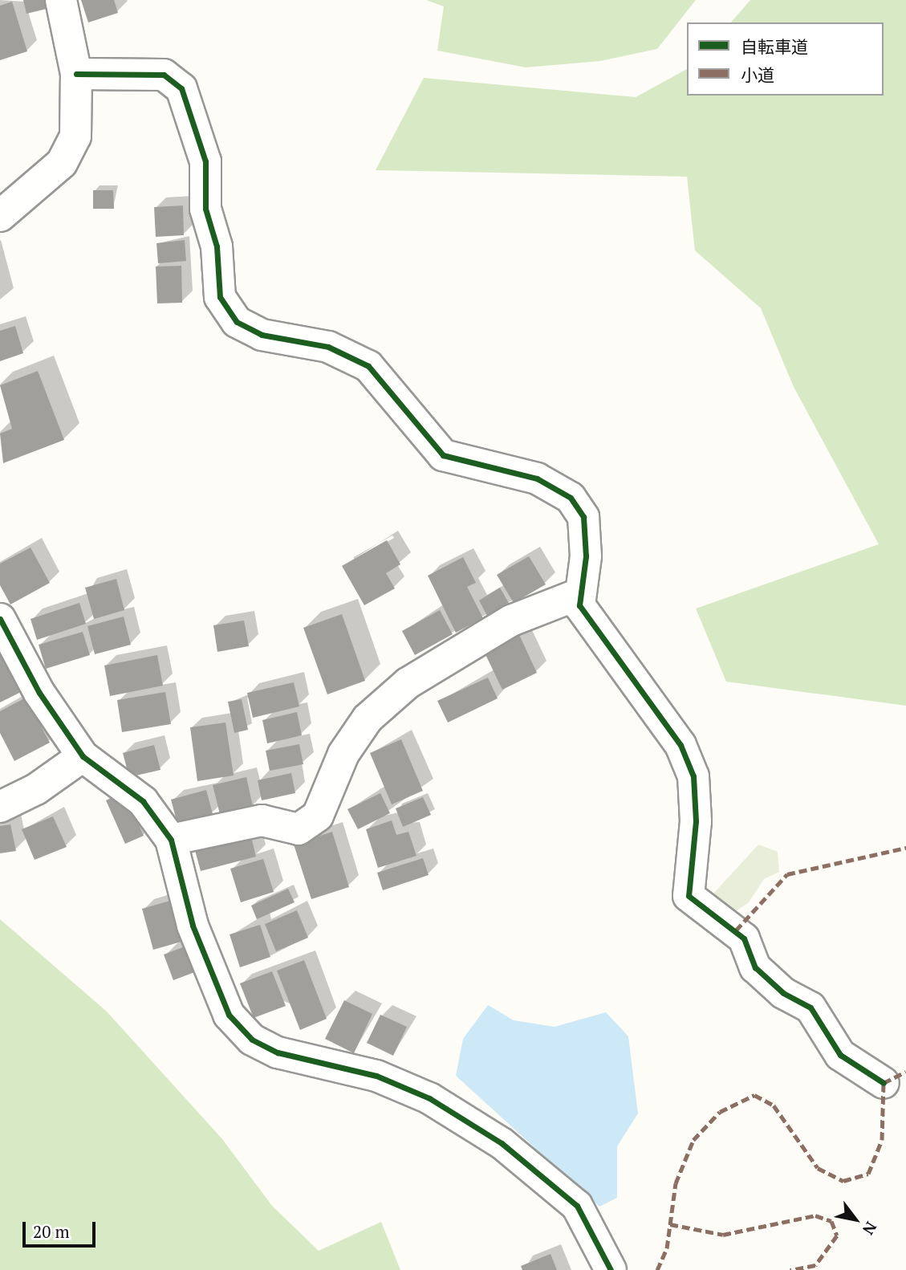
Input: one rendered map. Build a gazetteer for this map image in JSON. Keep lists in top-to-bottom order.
{
  "legend": ["自転車道", "小道"],
  "scale_bar": "20 m",
  "north": "bottom right"
}
